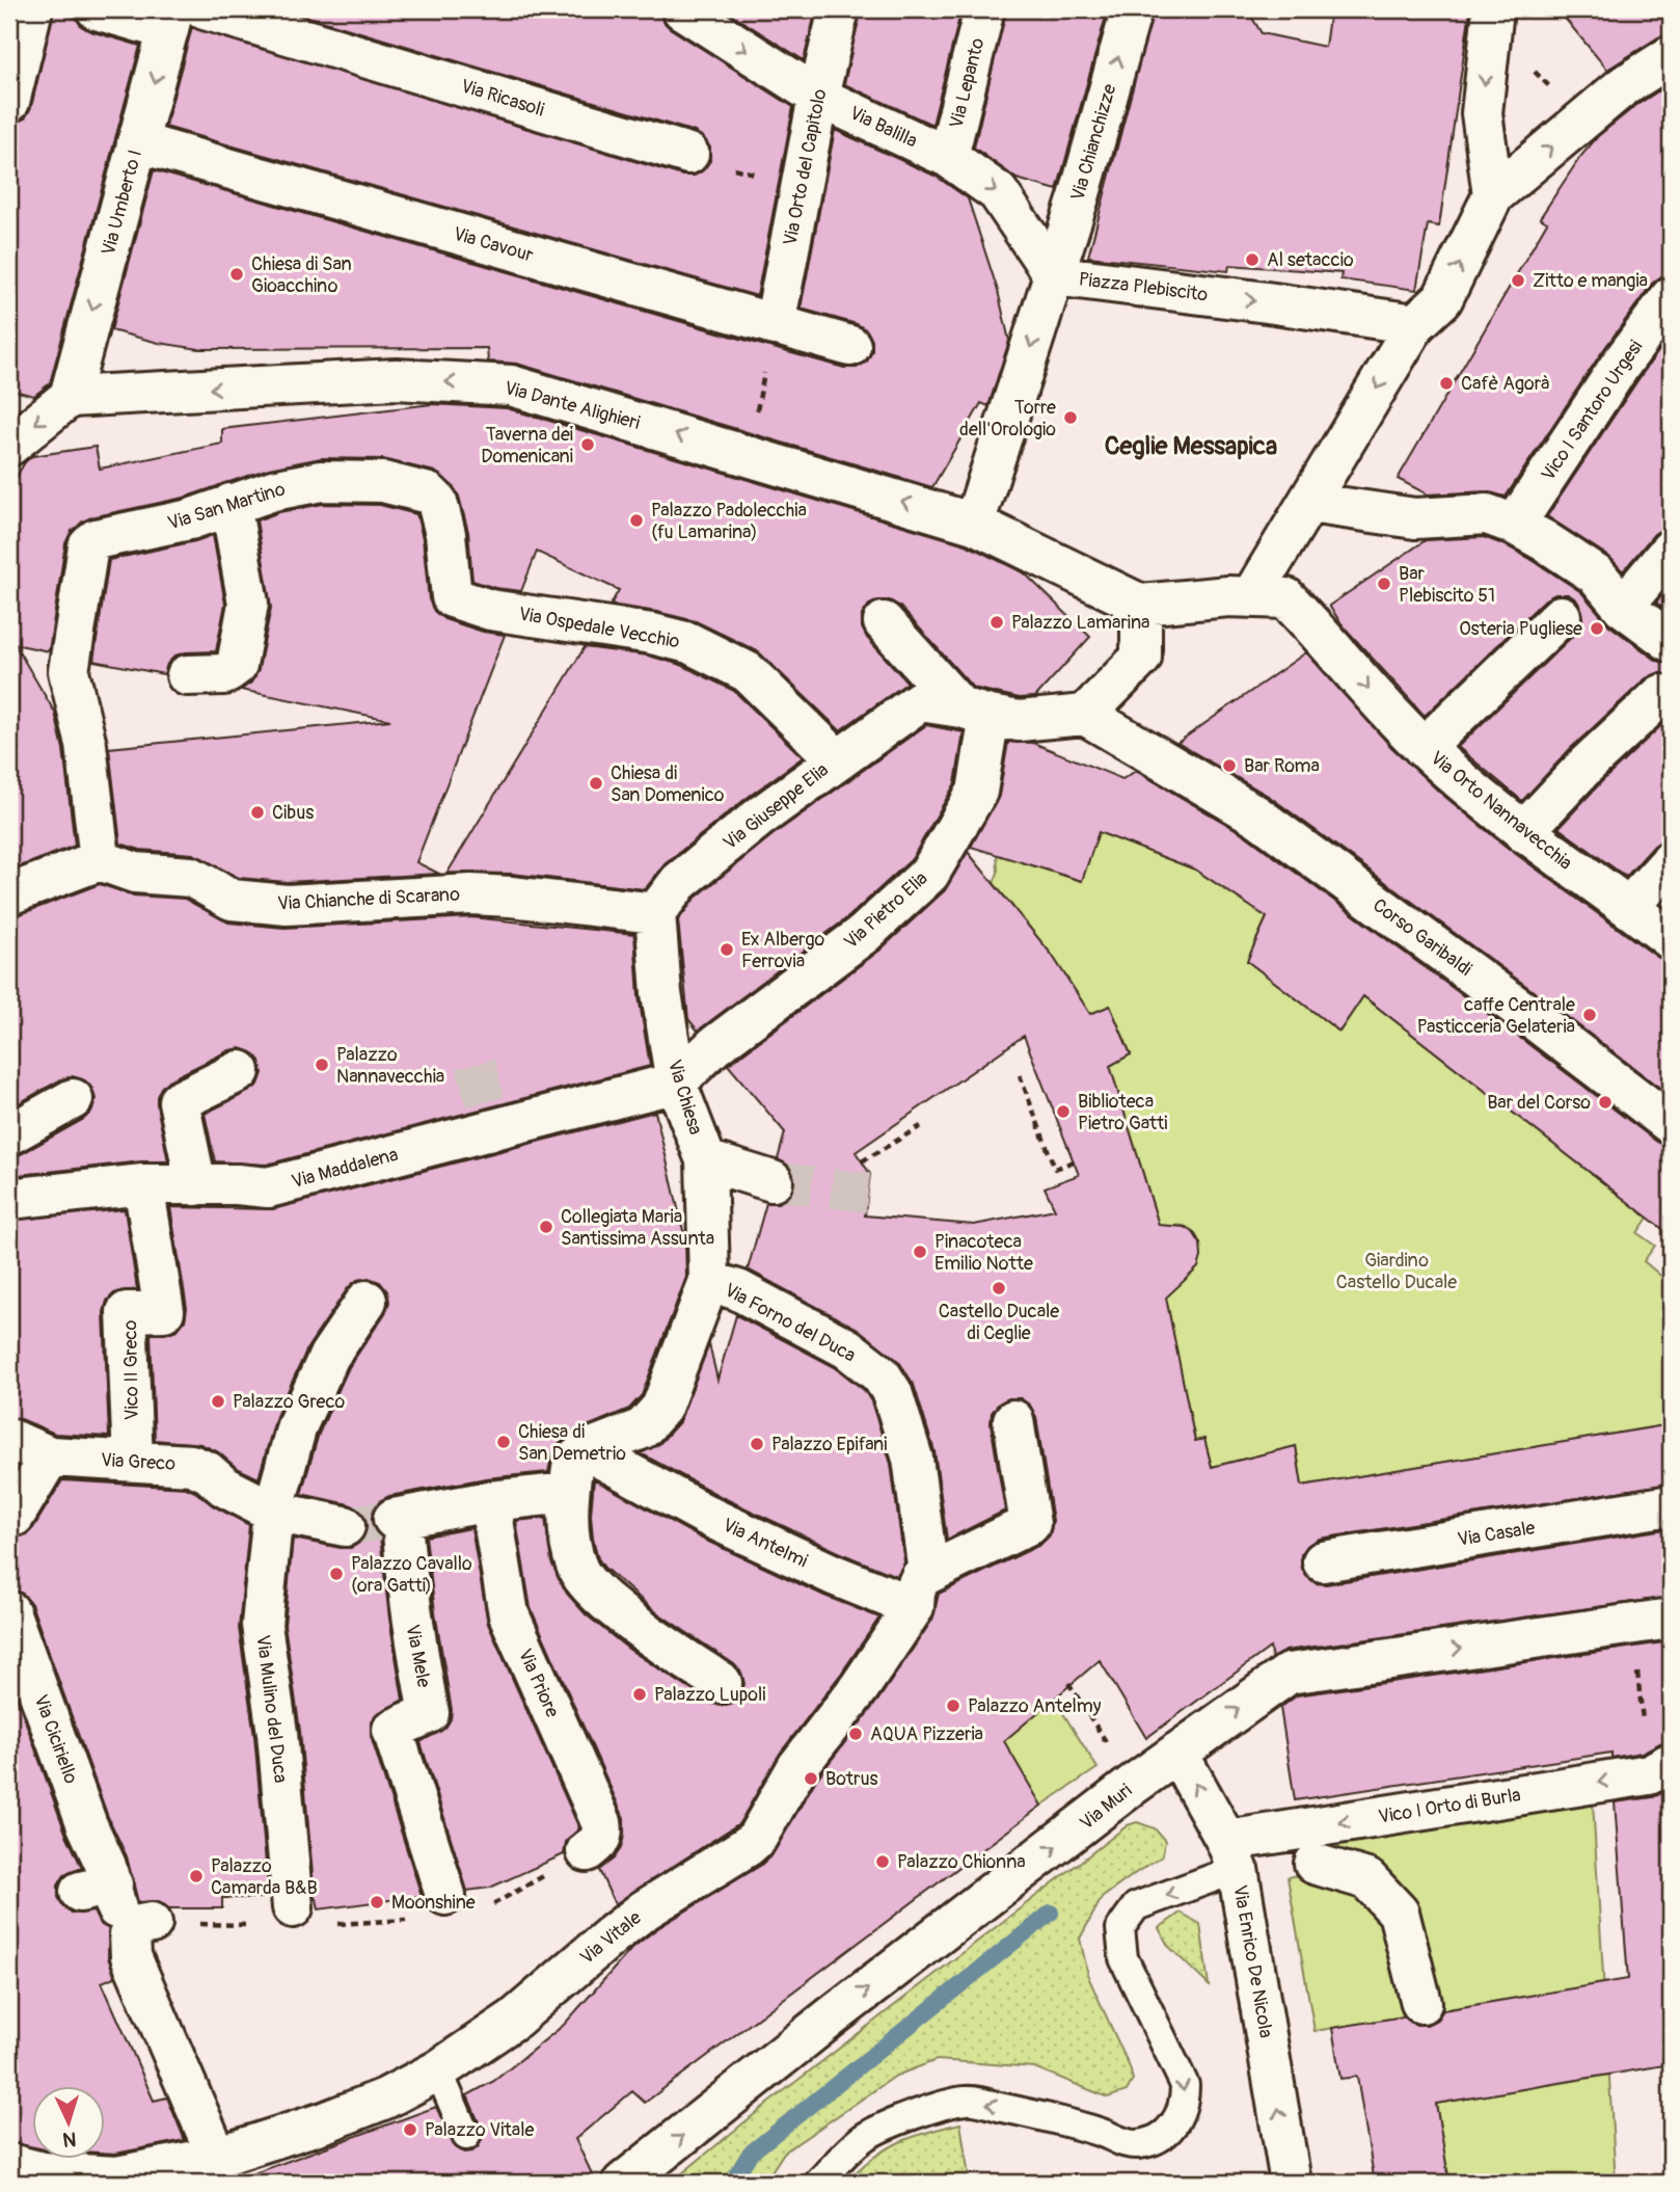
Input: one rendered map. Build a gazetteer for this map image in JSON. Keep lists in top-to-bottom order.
{
  "streets": {
    "street": [
      "Via Lepanto",
      "Via Ricasoli",
      "Via Balilla",
      "Via Chianchizze",
      "Via Orto del Capitolo",
      "Via Umberto I",
      "Via Cavour",
      "Piazza Plebiscito",
      "Via Dante Alighieri",
      "Vico I Santoro Urgesi",
      "Via San Martino",
      "Via Ospedale Vecchio",
      "Via Giuseppe Elia",
      "Via Orto Nannavecchia",
      "Via Chianche di Scarano",
      "Via Pietro Elia",
      "Corso Garibaldi",
      "Via Chiesa",
      "Via Maddalena",
      "Via Forno del Duca",
      "Vico II Greco",
      "Via Greco",
      "Via Casale",
      "Via Antelmi",
      "Via Mele",
      "Via Priore",
      "Via Mulino del Duca",
      "Via Ciciriello",
      "Vico I Orto di Burla",
      "Via Muri",
      "Via Vitale",
      "Via Enrico De Nicola"
    ]
  },
  "crossings": [
    ["Via Lepanto", "Via Balilla"],
    ["Via Balilla", "Via Chianchizze"],
    ["Via Balilla", "Via Orto del Capitolo"],
    ["Via Balilla", "Piazza Plebiscito"],
    ["Via Chianchizze", "Piazza Plebiscito"],
    ["Via Orto del Capitolo", "Via Cavour"],
    ["Via Umberto I", "Via Cavour"],
    ["Via Umberto I", "Via Dante Alighieri"],
    ["Piazza Plebiscito", "Via Dante Alighieri"],
    ["Via San Martino", "Via Ospedale Vecchio"],
    ["Via San Martino", "Via Chianche di Scarano"],
    ["Via Ospedale Vecchio", "Via Giuseppe Elia"],
    ["Via Giuseppe Elia", "Via Chianche di Scarano"],
    ["Via Giuseppe Elia", "Via Pietro Elia"],
    ["Via Giuseppe Elia", "Corso Garibaldi"],
    ["Via Giuseppe Elia", "Via Chiesa"],
    ["Via Chianche di Scarano", "Via Chiesa"],
    ["Via Pietro Elia", "Via Chiesa"],
    ["Via Pietro Elia", "Via Maddalena"],
    ["Via Chiesa", "Via Maddalena"],
    ["Via Chiesa", "Via Forno del Duca"],
    ["Via Maddalena", "Vico II Greco"],
    ["Via Forno del Duca", "Via Antelmi"],
    ["Via Forno del Duca", "Via Vitale"],
    ["Vico II Greco", "Via Greco"],
    ["Via Greco", "Via Mulino del Duca"],
    ["Via Antelmi", "Via Vitale"],
    ["Via Mele", "Via Priore"],
    ["Vico I Orto di Burla", "Via Enrico De Nicola"],
    ["Via Muri", "Via Enrico De Nicola"]
  ],
  "one_way": [
    "Via Balilla",
    "Via Chianchizze",
    "Via Umberto I",
    "Via Dante Alighieri",
    "Vico I Orto di Burla",
    "Via Muri",
    "Via Enrico De Nicola"
  ],
  "districts": ["Ceglie Messapica"],
  "parks": ["Giardino Castello Ducale"],
  "places": [
    "Al setaccio",
    "Chiesa di San Gioacchino",
    "Zitto e mangia",
    "Cafè Agorà",
    "Torre dell'Orologio",
    "Taverna dei Domenicani",
    "Palazzo Padolecchia (fu Lamarina)",
    "Bar Plebiscito 51",
    "Palazzo Lamarina",
    "Osteria Pugliese",
    "Bar Roma",
    "Chiesa di San Domenico",
    "Cibus",
    "Ex Albergo Ferrovia",
    "caffe Centrale Pasticceria Gelateria",
    "Palazzo Nannavecchia",
    "Bar del Corso",
    "Biblioteca Pietro Gatti",
    "Collegiata Maria Santissima Assunta",
    "Pinacoteca Emilio Notte",
    "Castello Ducale di Ceglie",
    "Palazzo Greco",
    "Chiesa di San Demetrio",
    "Palazzo Epifani",
    "Palazzo Cavallo (ora Gatti)",
    "Palazzo Lupoli",
    "Palazzo Antelmy",
    "AQUA Pizzeria",
    "Botrus",
    "Palazzo Chionna",
    "Palazzo Camarda B&B",
    "Moonshine",
    "Palazzo Vitale"
  ],
  "north": "bottom"
}
